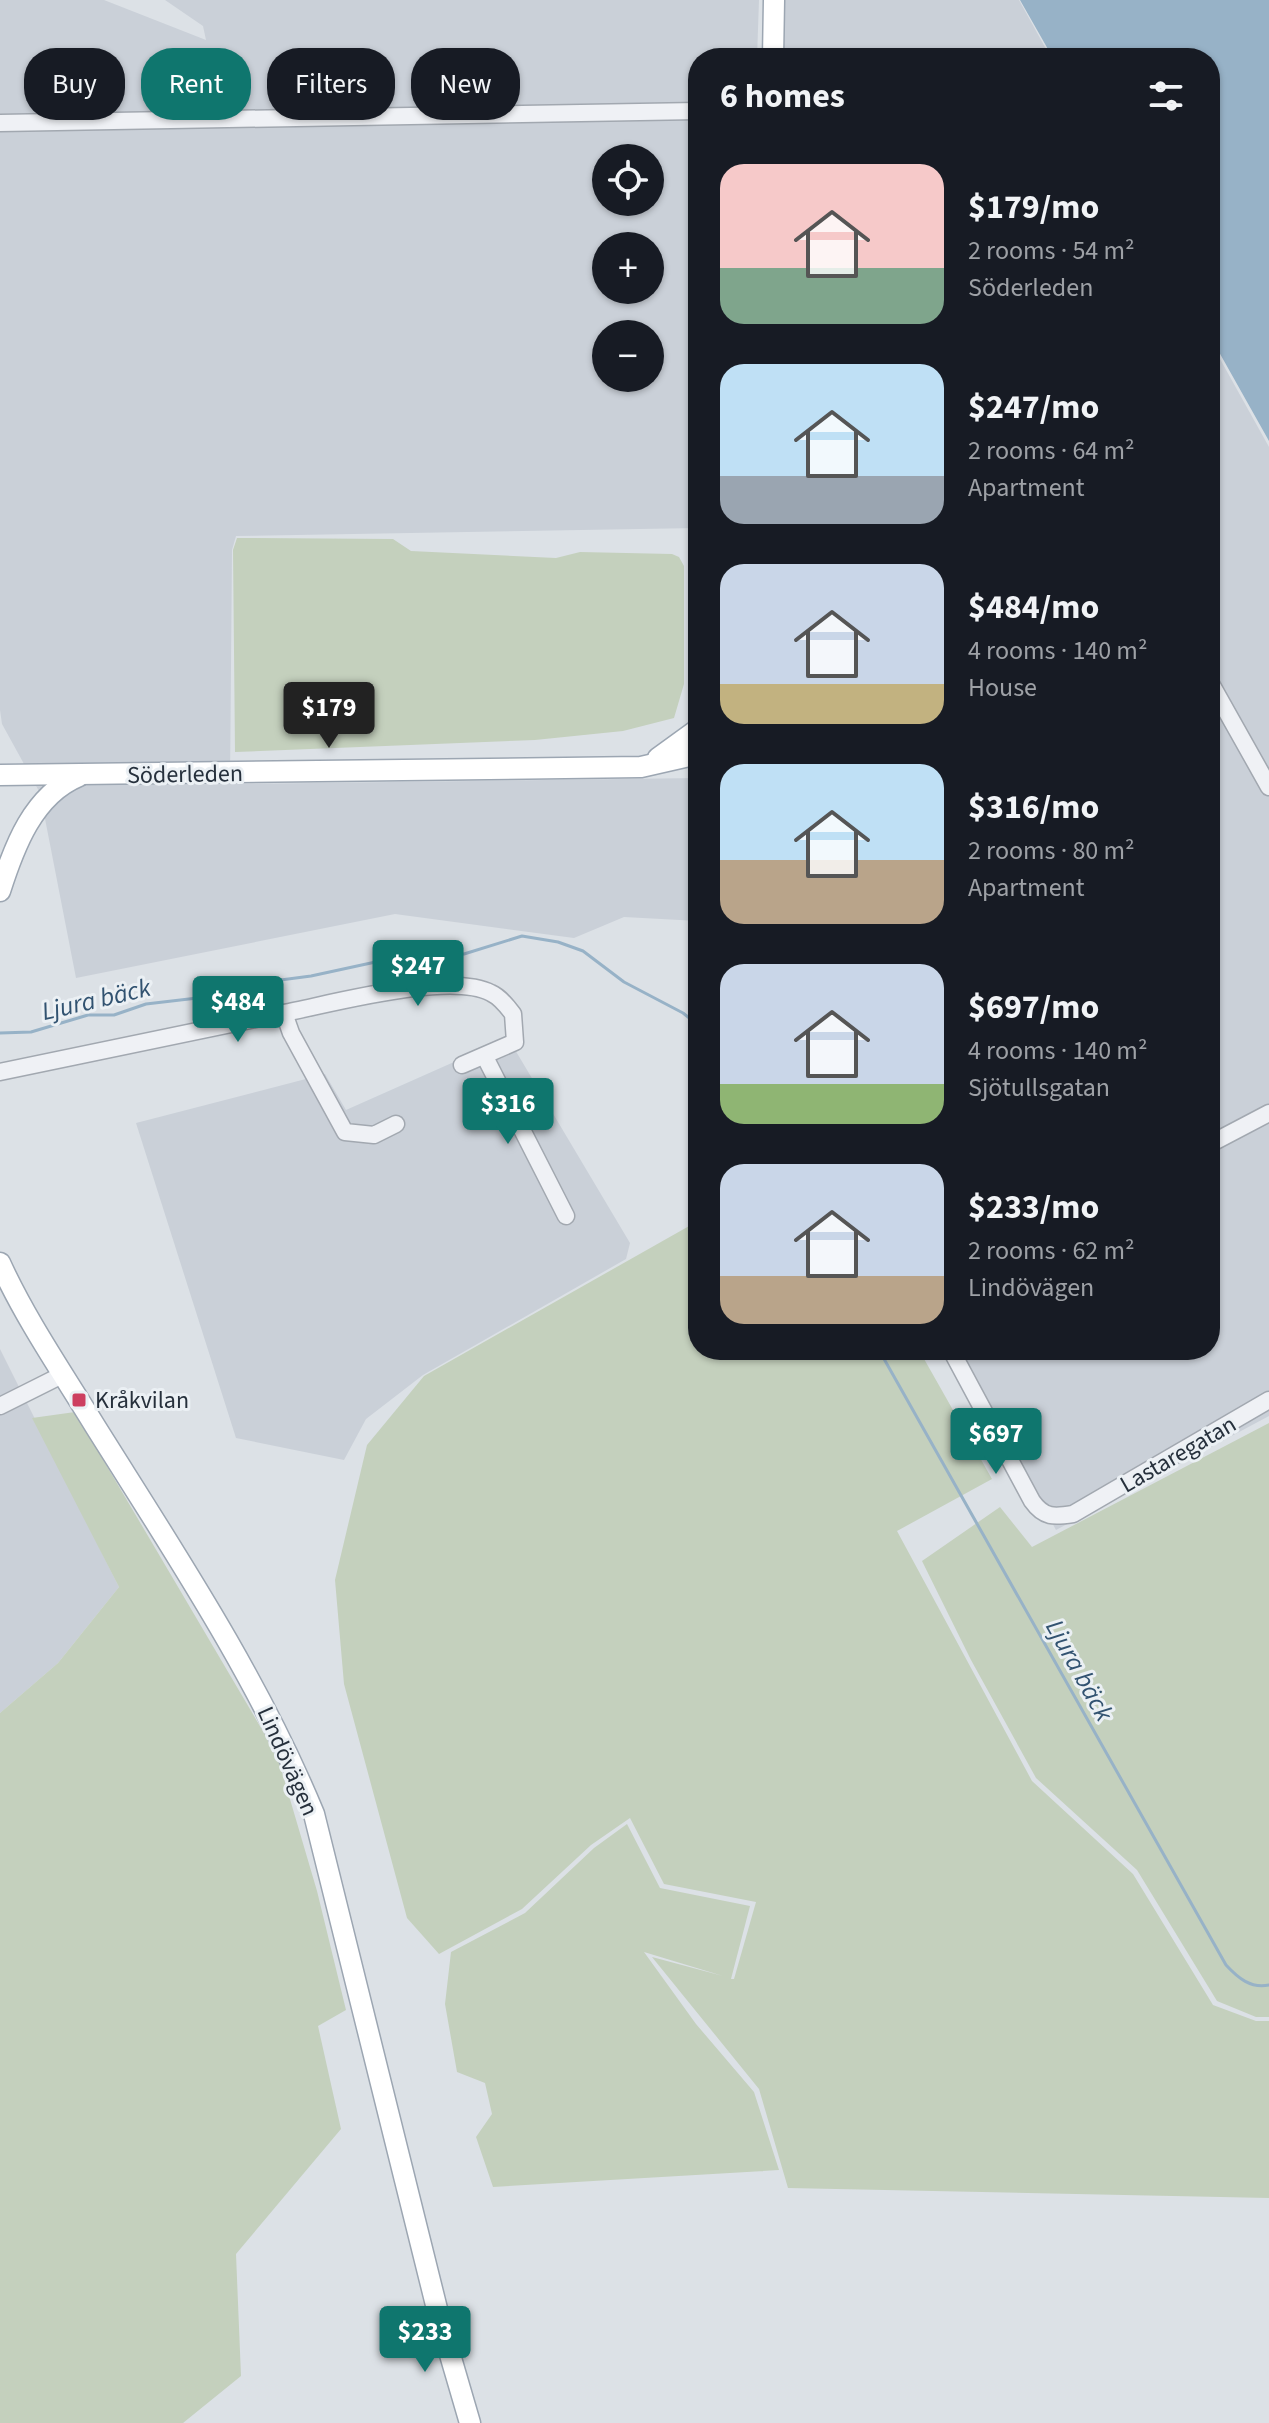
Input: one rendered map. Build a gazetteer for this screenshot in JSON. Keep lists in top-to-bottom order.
{
  "streets": {
    "main road": ["Söderleden", "Lindövägen"],
    "street": ["Lastaregatan"]
  },
  "water": ["Ljura bäck"],
  "places": {
    "transit": ["Kråkvilan"]
  },
  "page": {
    "chip": [
      "Buy",
      "Rent",
      "Filters",
      "New"
    ],
    "heading": "6 homes",
    "map_buttons": ["+", "−"],
    "list": [
      {
        "name": "$179/mo",
        "note": "2 rooms · 54 m² · Söderleden"
      },
      {
        "name": "$247/mo",
        "note": "2 rooms · 64 m² · Apartment"
      },
      {
        "name": "$484/mo",
        "note": "4 rooms · 140 m² · House"
      },
      {
        "name": "$316/mo",
        "note": "2 rooms · 80 m² · Apartment"
      },
      {
        "name": "$697/mo",
        "note": "4 rooms · 140 m² · Sjötullsgatan"
      },
      {
        "name": "$233/mo",
        "note": "2 rooms · 62 m² · Lindövägen"
      }
    ],
    "price": [
      "$179",
      "$247",
      "$484",
      "$316",
      "$697",
      "$233"
    ]
  }
}
